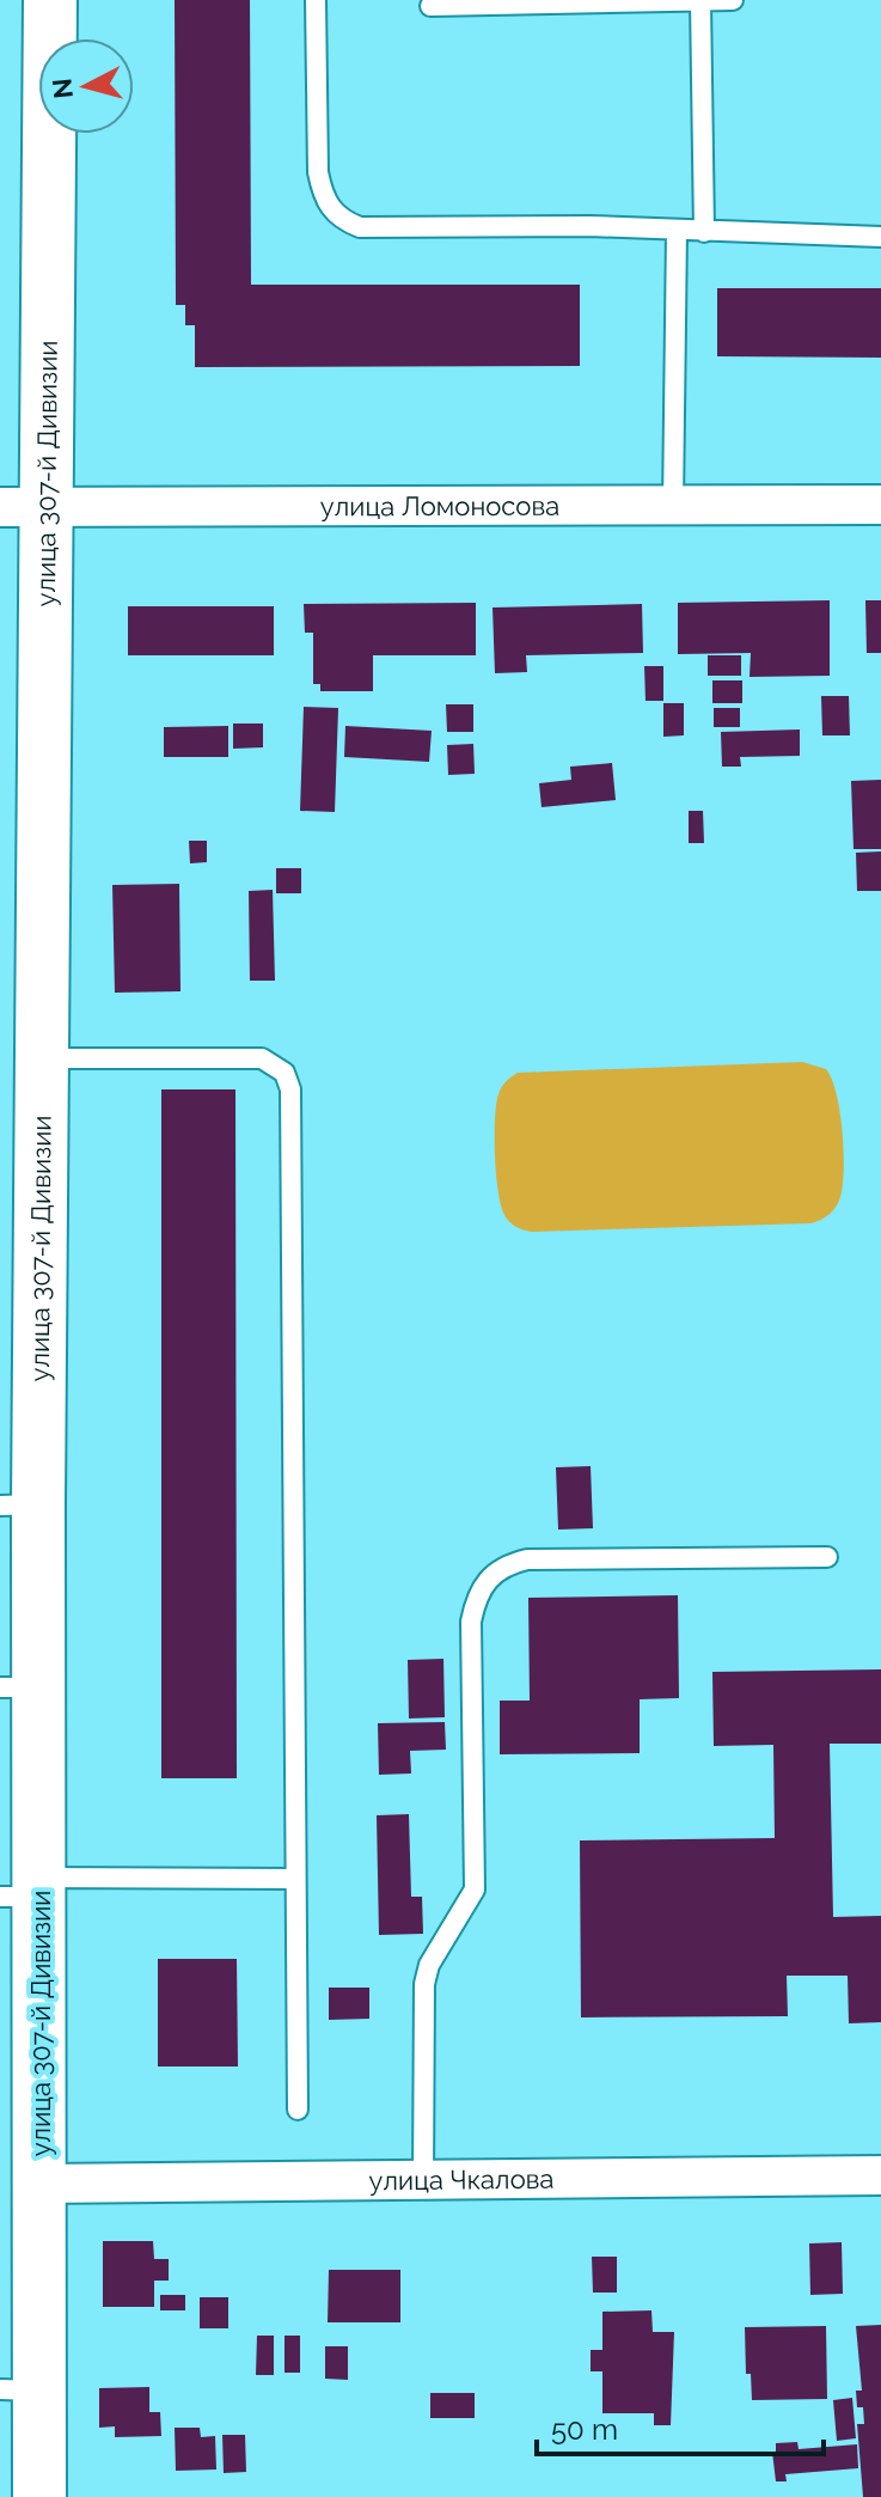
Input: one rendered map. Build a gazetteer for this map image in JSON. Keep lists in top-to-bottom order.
{
  "streets": {
    "street": ["улица 307-й Дивизии", "улица Ломоносова", "улица Чкалова"]
  },
  "crossings": [
    ["улица 307-й Дивизии", "улица Ломоносова"],
    ["улица 307-й Дивизии", "улица Чкалова"]
  ],
  "scale_bar": "50 m",
  "north": "left"
}
